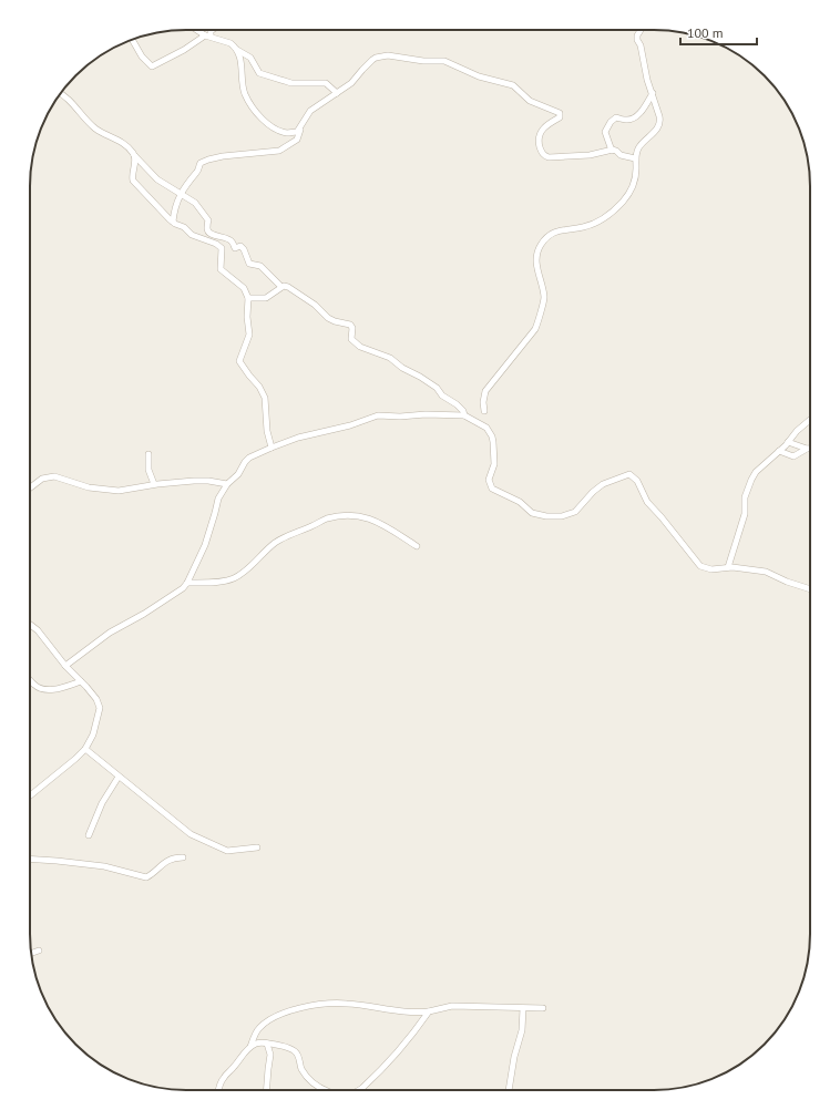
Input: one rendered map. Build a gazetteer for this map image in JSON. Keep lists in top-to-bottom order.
{
  "scale_bar": "100 m"
}
